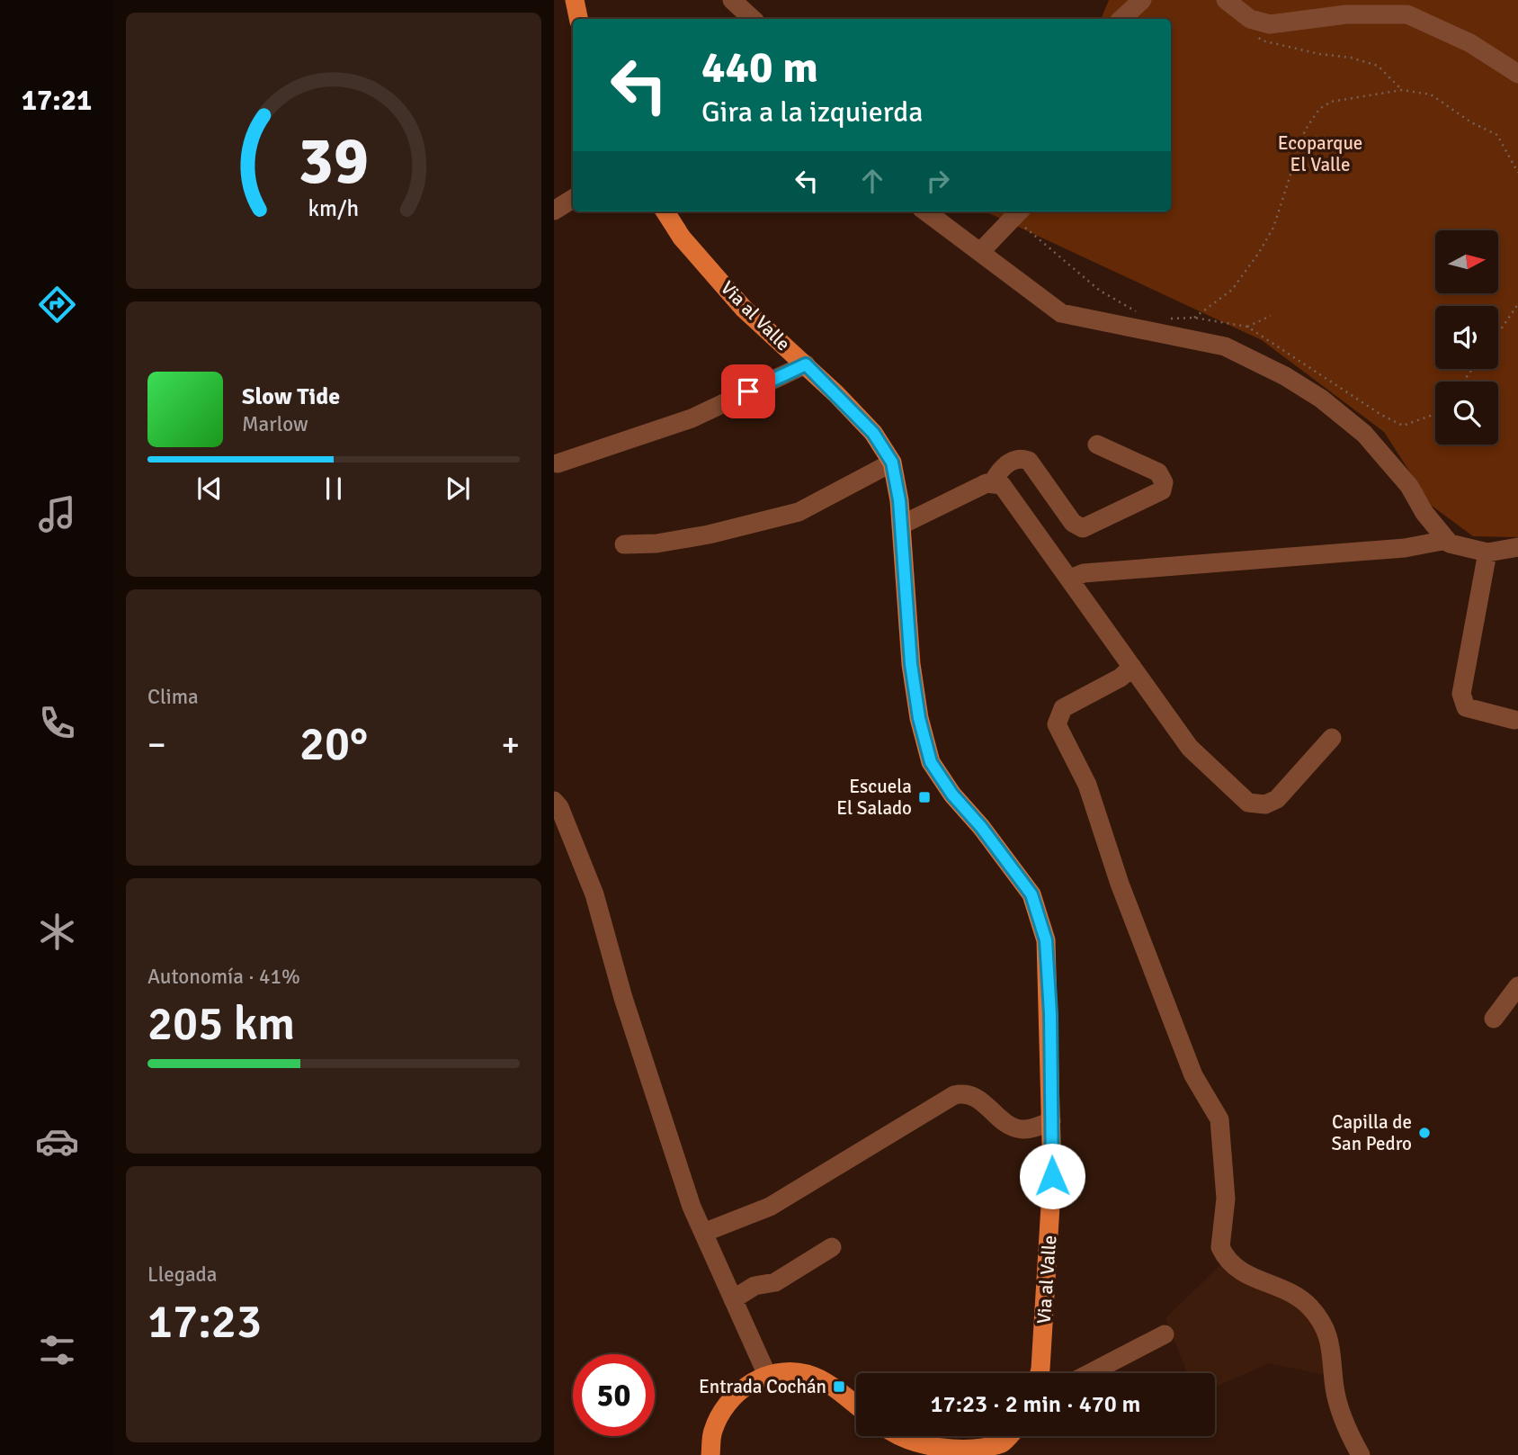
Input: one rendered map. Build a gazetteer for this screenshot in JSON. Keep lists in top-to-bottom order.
{
  "streets": {
    "main road": ["Via al Valle"]
  },
  "parks": ["Ecoparque El Valle"],
  "places": {
    "transit": ["Escuela El Salado", "Entrada Cochán"],
    "other": ["Capilla de San Pedro"]
  },
  "north": "right",
  "page": {
    "tabs": "17:21",
    "turn": ["440 m", "Gira a la izquierda"],
    "song": ["Slow Tide", "Marlow"],
    "tile": [
      "Clima",
      ["Autonomía · 41%", "205 km"],
      ["Llegada", "17:23"]
    ],
    "heat": ["−", "20°", "+"],
    "limit": "50",
    "trip": "17:23 · 2 min · 470 m",
    "gauge": ["39", "km/h"]
  }
}
